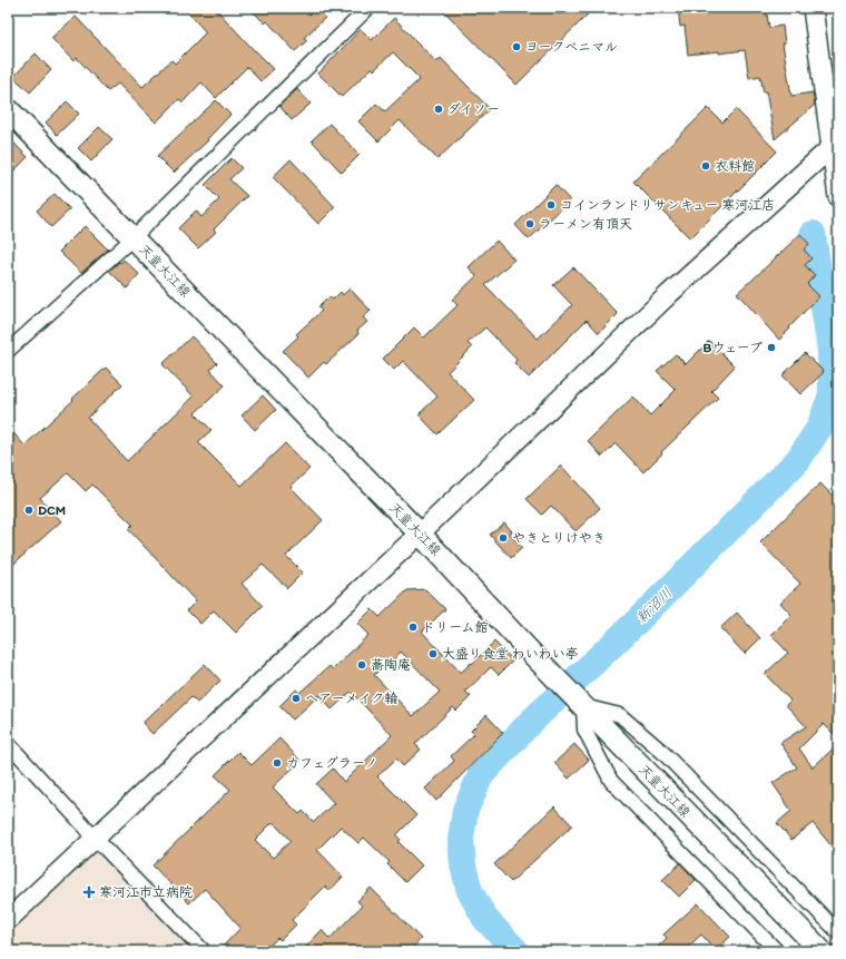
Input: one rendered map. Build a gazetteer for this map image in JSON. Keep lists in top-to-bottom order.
{
  "streets": {
    "main road": ["天童大江線"]
  },
  "water": ["新沼川"],
  "places": {
    "other": [
      "ヨークベニマル",
      "ダイソー",
      "衣料館",
      "コインランドリサンキュー 寒河江店",
      "ラーメン有頂天",
      "Bウェーブ",
      "DCM",
      "やきとりけやき",
      "ドリーム館",
      "大盛り食堂 わいわい亭",
      "蕎陶庵",
      "ヘアーメイク輪",
      "カフェグラーノ"
    ],
    "health": ["寒河江市立病院"]
  }
}
